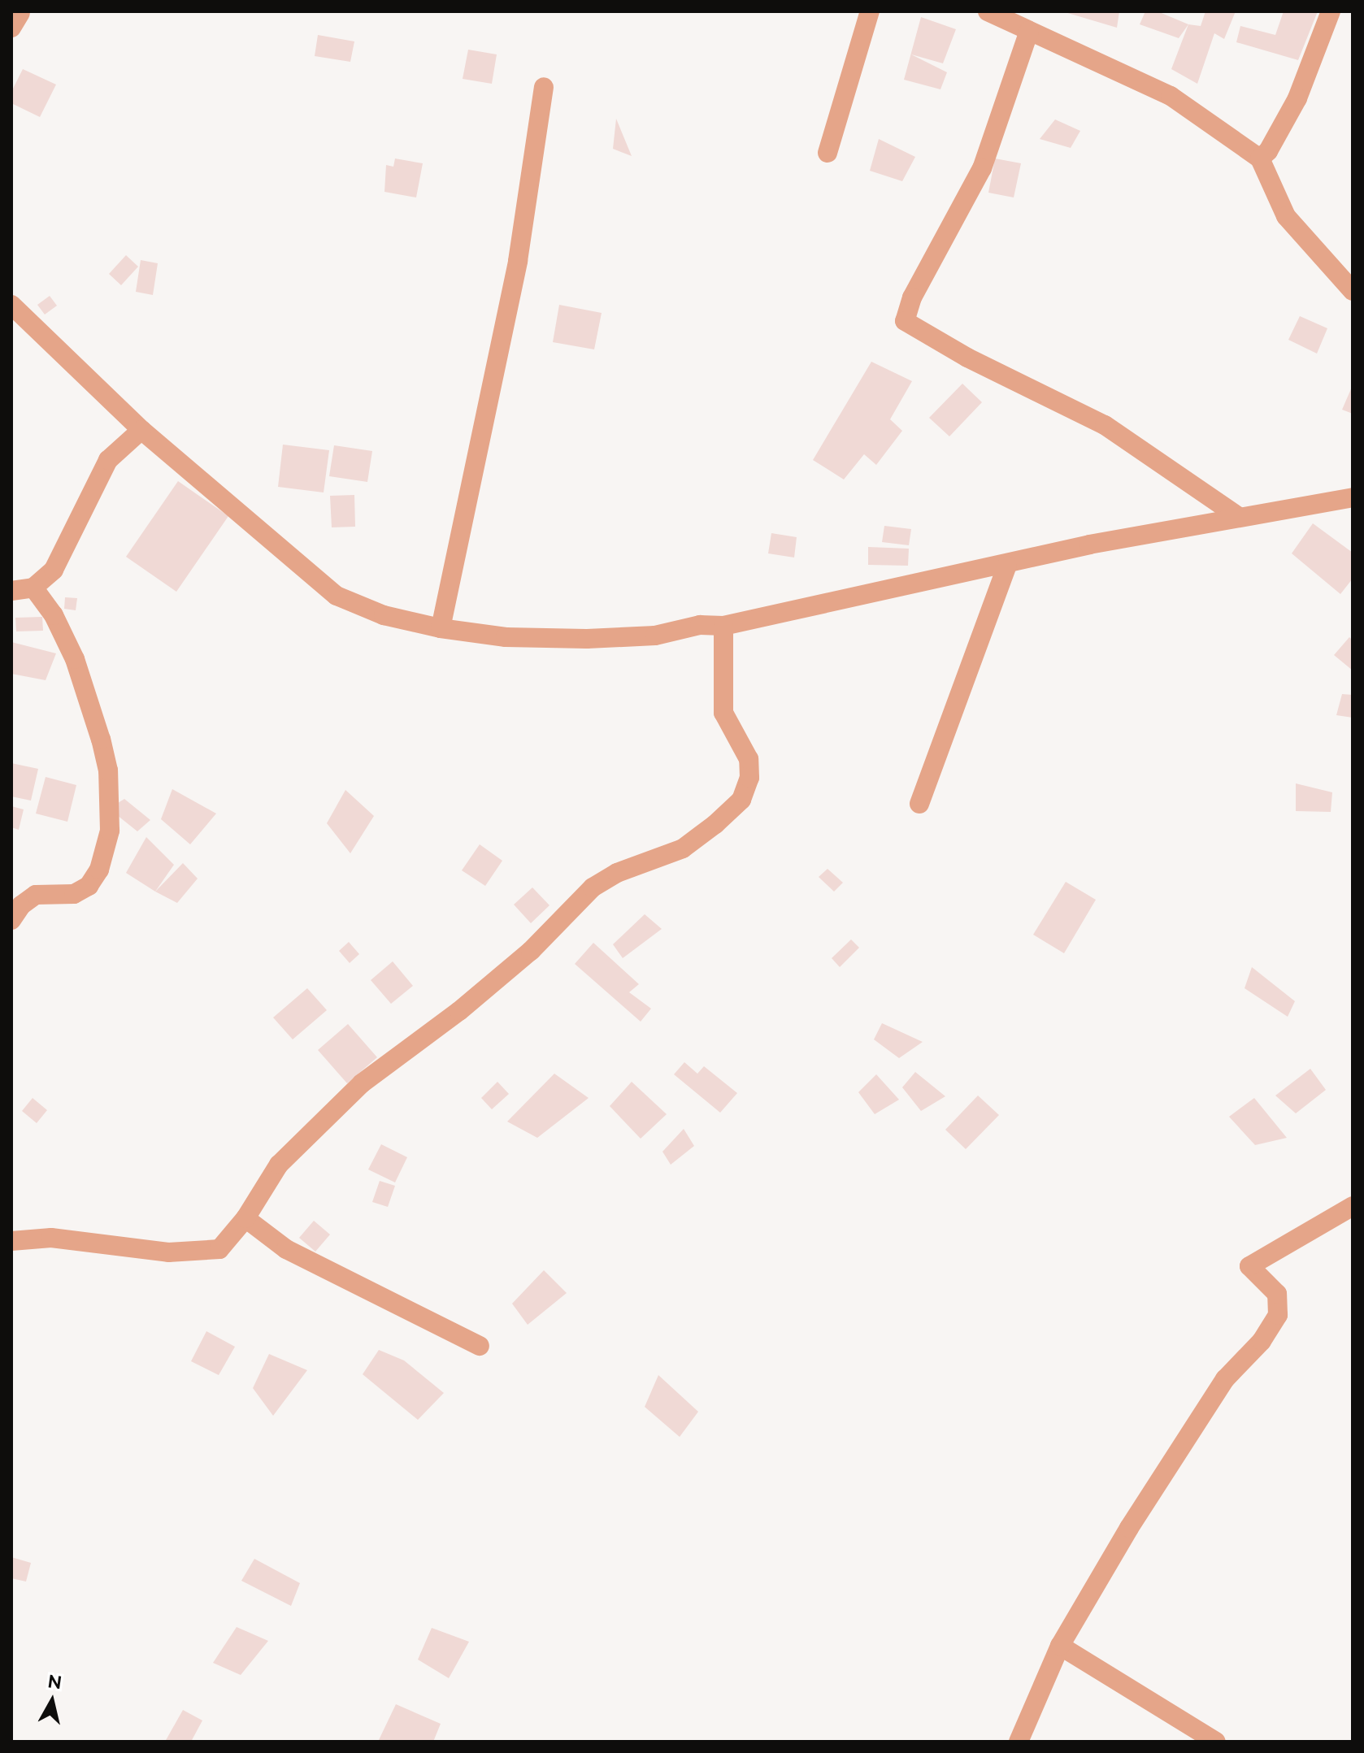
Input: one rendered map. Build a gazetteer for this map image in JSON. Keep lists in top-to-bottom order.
{
  "north": "top"
}
